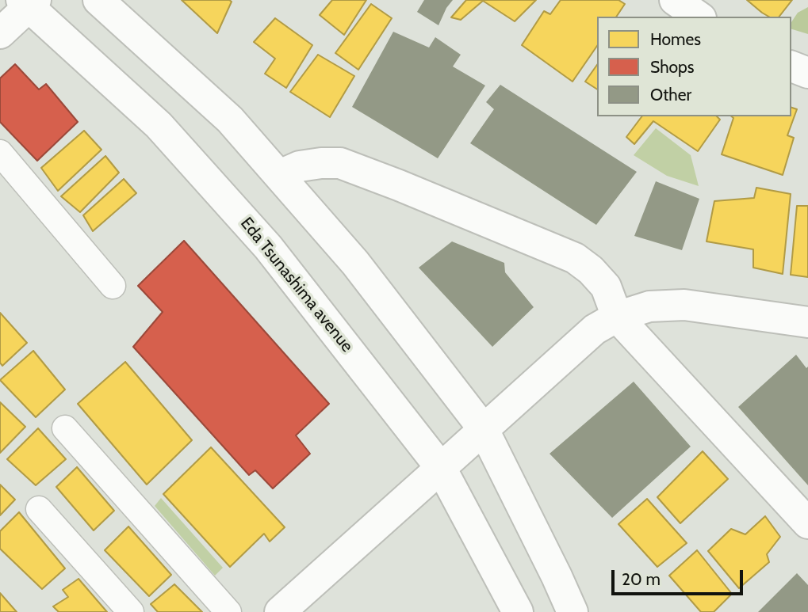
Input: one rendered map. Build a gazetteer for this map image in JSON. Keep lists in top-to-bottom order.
{
  "streets": {
    "main road": ["Eda Tsunashima avenue"]
  },
  "legend": ["Homes", "Shops", "Other"],
  "scale_bar": "20 m"
}
